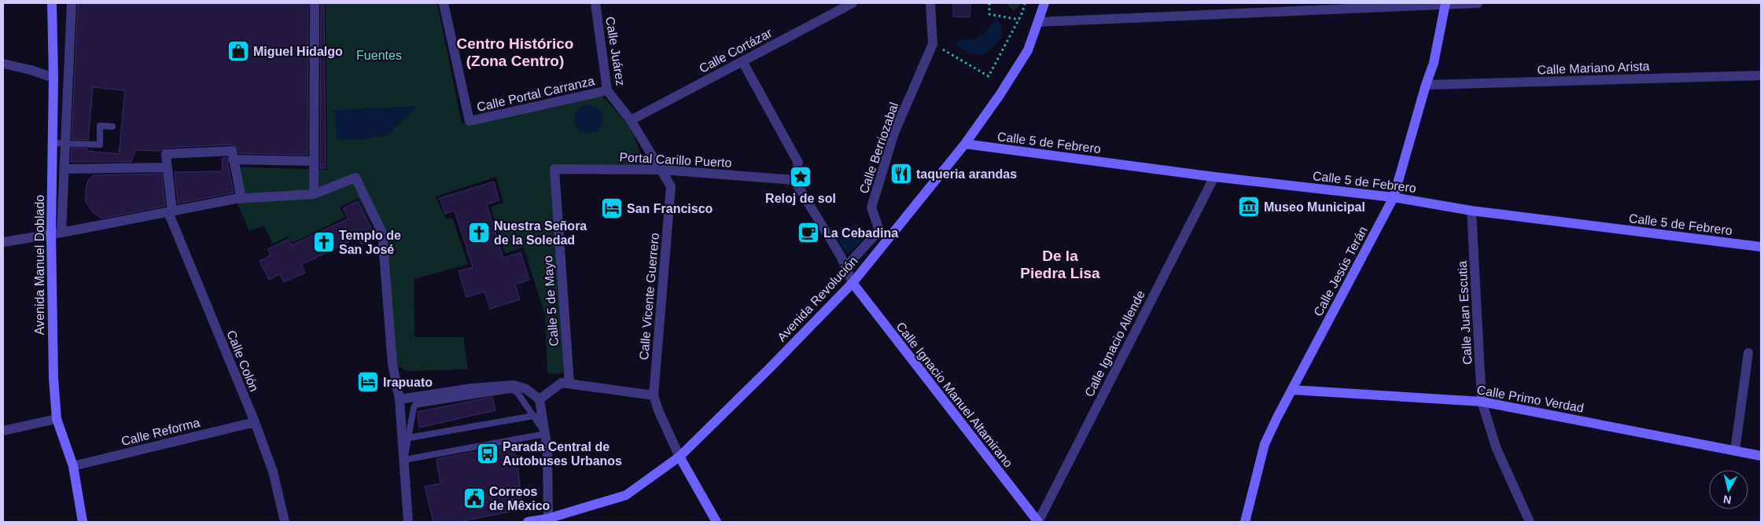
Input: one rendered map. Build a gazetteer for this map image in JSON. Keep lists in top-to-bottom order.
{
  "streets": {
    "street": [
      "Calle Cortázar",
      "Calle Juárez",
      "Calle Mariano Arista",
      "Calle Portal Carranza",
      "Calle 5 de Febrero",
      "Calle Berriozabal",
      "Portal Carillo Puerto",
      "Avenida Manuel Doblado",
      "Calle Jesús Terán",
      "Calle Vicente Guerrero",
      "Avenida Revolución",
      "Calle 5 de Mayo",
      "Calle Juan Escutia",
      "Calle Ignacio Allende",
      "Calle Colón",
      "Calle Ignacio Manuel Altamirano",
      "Calle Primo Verdad",
      "Calle Reforma"
    ]
  },
  "crossings": [
    ["Calle Cortázar", "Calle Juárez"],
    ["Calle Cortázar", "Calle Vicente Guerrero"],
    ["Calle Juárez", "Calle Portal Carranza"],
    ["Calle Juárez", "Calle Vicente Guerrero"],
    ["Calle Mariano Arista", "Calle Jesús Terán"],
    ["Calle 5 de Febrero", "Calle Jesús Terán"],
    ["Calle 5 de Febrero", "Avenida Revolución"],
    ["Calle 5 de Febrero", "Calle Juan Escutia"],
    ["Calle 5 de Febrero", "Calle Ignacio Allende"],
    ["Portal Carillo Puerto", "Calle Vicente Guerrero"],
    ["Portal Carillo Puerto", "Calle 5 de Mayo"],
    ["Avenida Manuel Doblado", "Calle Reforma"],
    ["Calle Jesús Terán", "Calle Primo Verdad"],
    ["Calle Vicente Guerrero", "Avenida Revolución"],
    ["Avenida Revolución", "Calle Ignacio Manuel Altamirano"],
    ["Calle Juan Escutia", "Calle Primo Verdad"],
    ["Calle Ignacio Allende", "Calle Ignacio Manuel Altamirano"],
    ["Calle Colón", "Calle Reforma"]
  ],
  "districts": ["Centro Histórico (Zona Centro)", "De la Piedra Lisa"],
  "parks": ["Fuentes"],
  "places": {
    "shop": ["Miguel Hidalgo"],
    "restaurant": ["taqueria arandas"],
    "place": ["Reloj de sol"],
    "museum": ["Museo Municipal"],
    "hotel": ["San Francisco", "Irapuato"],
    "church": ["Nuestra Señora de la Soledad", "Templo de San José"],
    "cafe": ["La Cebadina"],
    "bus stop": ["Parada Central de Autobuses Urbanos"],
    "public building": ["Correos de Mêxico"]
  },
  "north": "bottom"
}
